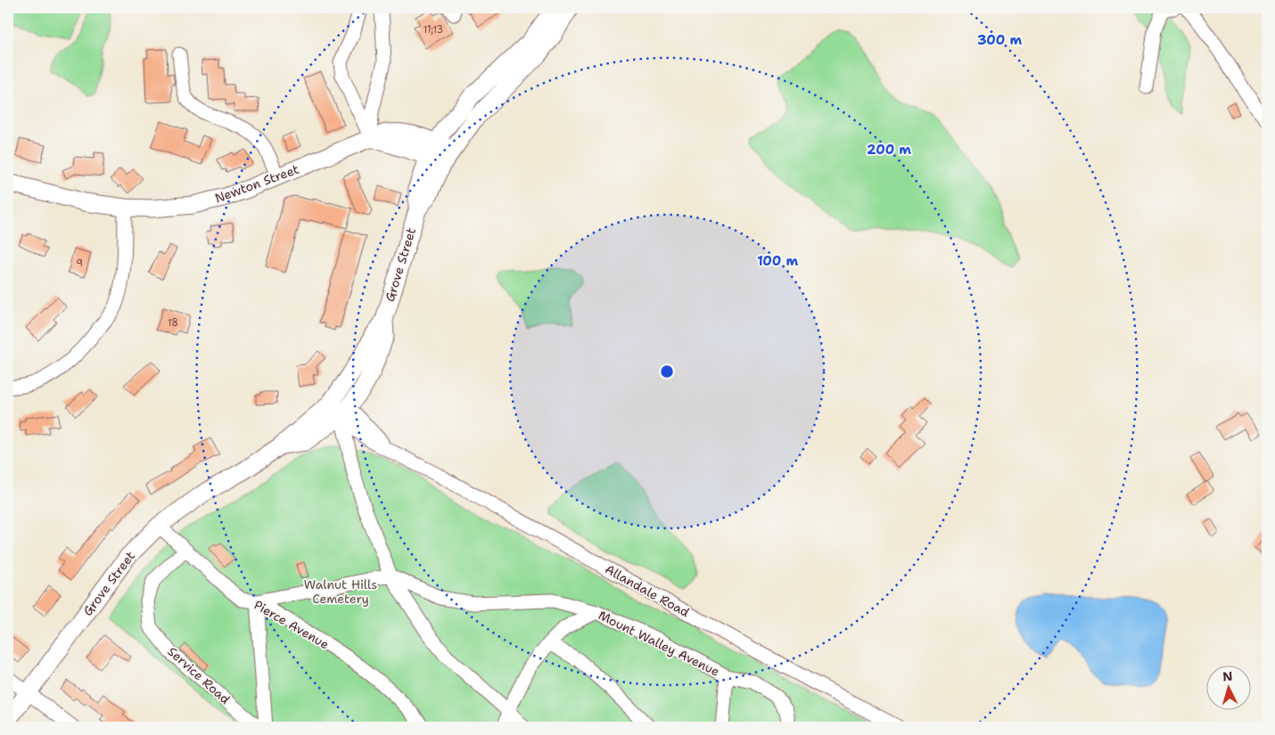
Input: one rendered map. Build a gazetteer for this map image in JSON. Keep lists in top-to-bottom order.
{
  "streets": {
    "main road": ["Newton Street", "Grove Street"],
    "street": [
      "Allandale Road",
      "Pierce Avenue",
      "Mount Walley Avenue",
      "Service Road"
    ]
  },
  "crossings": [
    ["Newton Street", "Grove Street"],
    ["Grove Street", "Allandale Road"],
    ["Grove Street", "Pierce Avenue"],
    ["Pierce Avenue", "Service Road"]
  ],
  "parks": ["Walnut Hills Cemetery"],
  "house_numbers": ["11;13", "9", "18"],
  "north": "top",
  "rings": ["300 m", "200 m", "100 m"]
}
